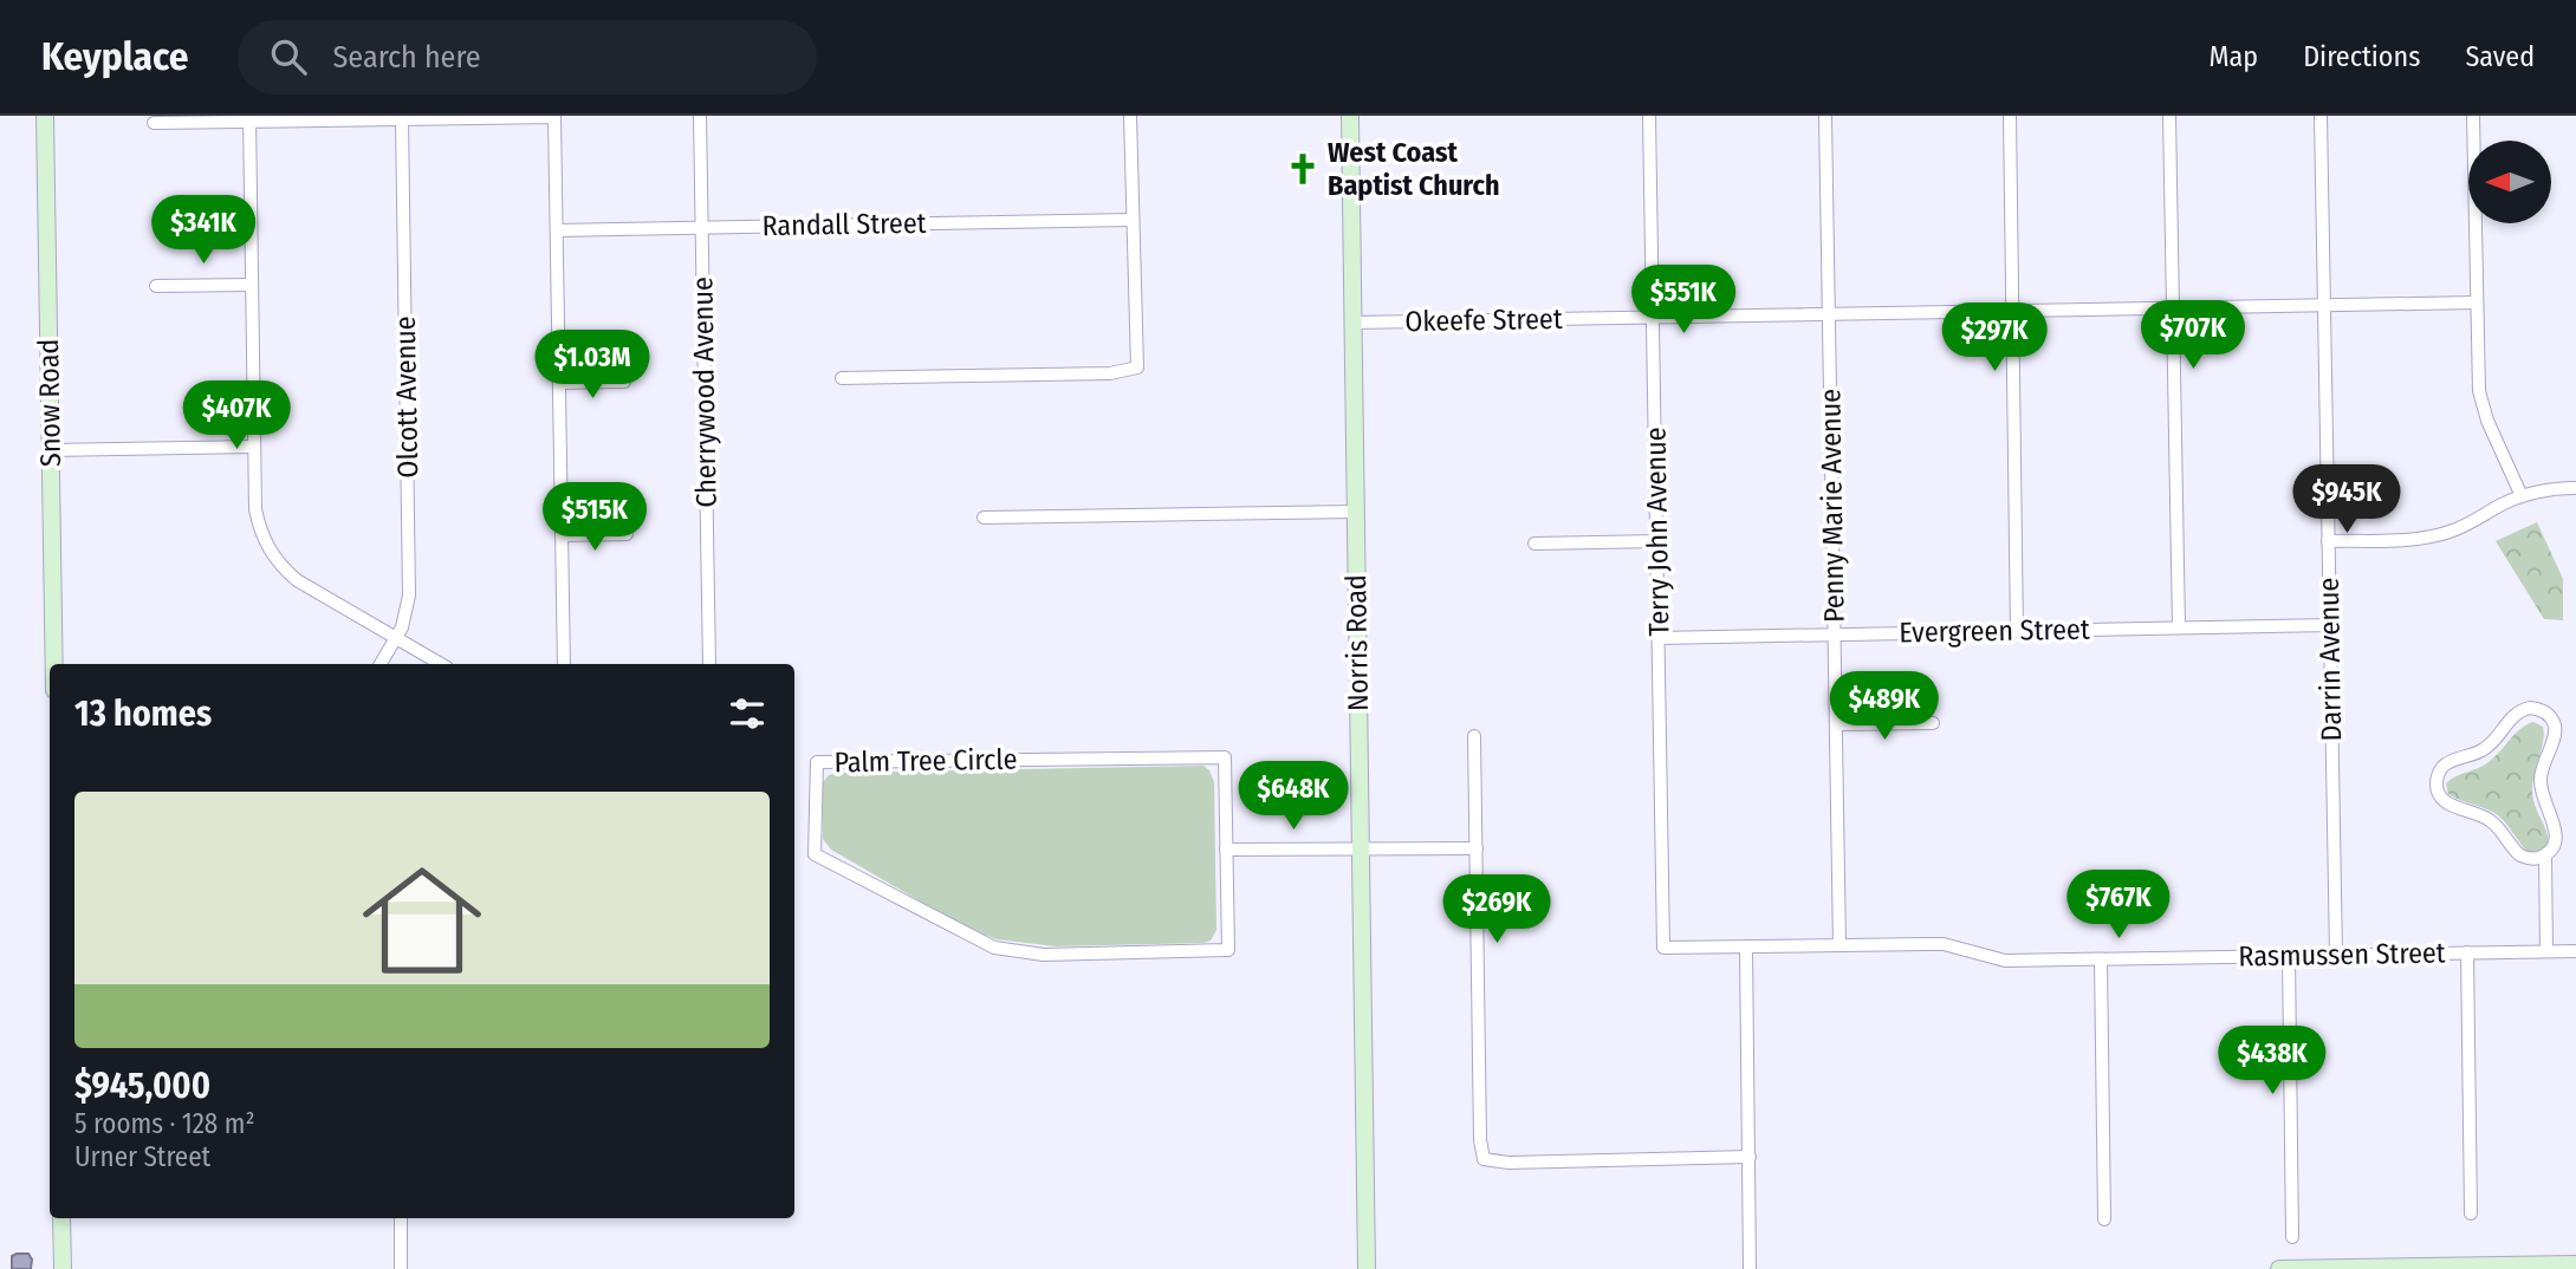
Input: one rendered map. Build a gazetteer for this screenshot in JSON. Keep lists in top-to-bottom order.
{
  "streets": {
    "street": [
      "Randall Street",
      "Okeefe Street",
      "Cherrywood Avenue",
      "Olcott Avenue",
      "Snow Road",
      "Penny Marie Avenue",
      "Terry John Avenue",
      "Evergreen Street",
      "Norris Road",
      "Darrin Avenue",
      "Palm Tree Circle",
      "Rasmussen Street"
    ]
  },
  "crossings": [
    ["Randall Street", "Cherrywood Avenue"],
    ["Okeefe Street", "Penny Marie Avenue"],
    ["Okeefe Street", "Terry John Avenue"],
    ["Okeefe Street", "Norris Road"],
    ["Penny Marie Avenue", "Evergreen Street"],
    ["Penny Marie Avenue", "Rasmussen Street"],
    ["Terry John Avenue", "Evergreen Street"],
    ["Terry John Avenue", "Rasmussen Street"],
    ["Evergreen Street", "Darrin Avenue"],
    ["Darrin Avenue", "Rasmussen Street"]
  ],
  "places": {
    "church": ["West Coast Baptist Church"]
  },
  "north": "left",
  "page": {
    "header": "Keyplace",
    "search": "Search here",
    "nav": ["Map", "Directions", "Saved"],
    "price": [
      "$341K",
      "$551K",
      "$707K",
      "$297K",
      "$1.03M",
      "$407K",
      "$945K",
      "$515K",
      "$489K",
      "$648K",
      "$767K",
      "$269K",
      "$438K"
    ],
    "heading": "13 homes",
    "list": [
      {
        "name": "$945,000",
        "note": "5 rooms · 128 m² · Urner Street"
      }
    ]
  }
}
